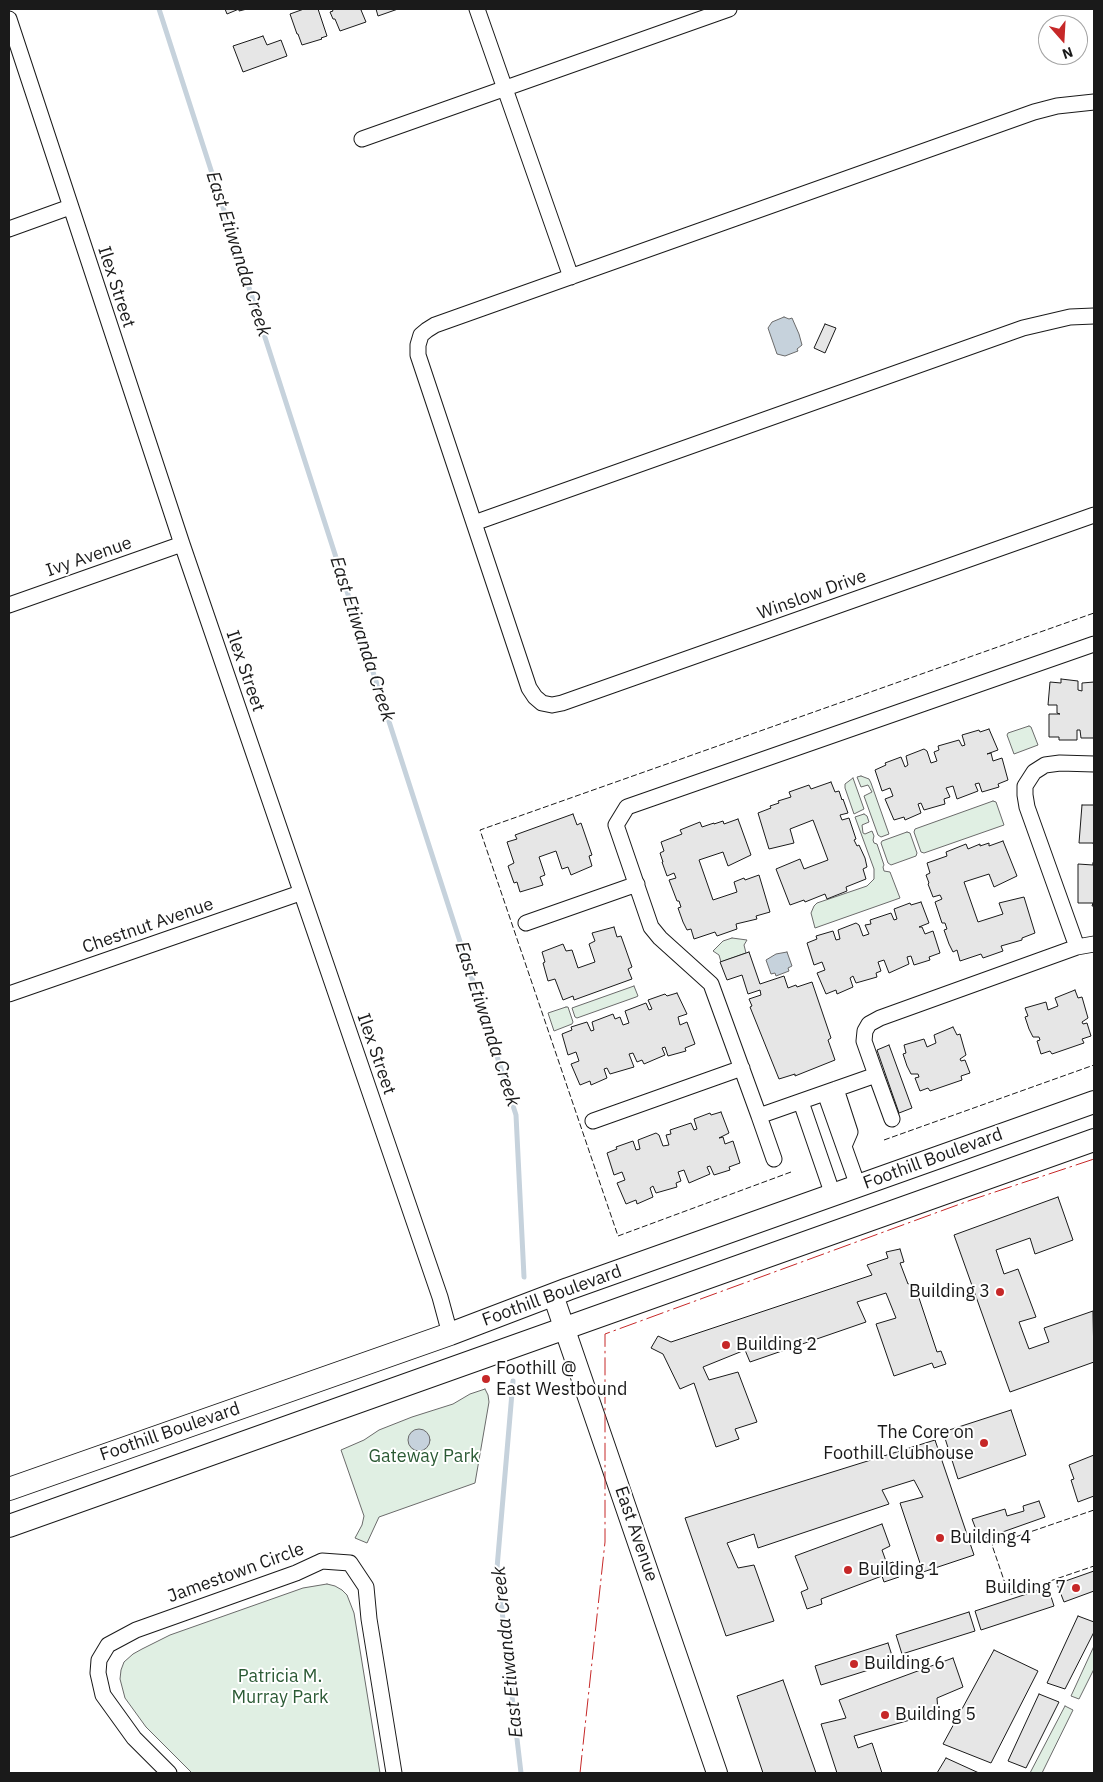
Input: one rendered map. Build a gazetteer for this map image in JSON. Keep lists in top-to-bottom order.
{
  "streets": {
    "main road": ["Foothill Boulevard", "East Avenue"],
    "street": [
      "Ilex Street",
      "Ivy Avenue",
      "Winslow Drive",
      "Chestnut Avenue",
      "Jamestown Circle"
    ]
  },
  "crossings": [
    ["Ilex Street", "Ivy Avenue"],
    ["Ilex Street", "Chestnut Avenue"],
    ["Ilex Street", "Foothill Boulevard"],
    ["Foothill Boulevard", "East Avenue"]
  ],
  "water": ["East Etiwanda Creek"],
  "parks": ["Gateway Park", "Patricia M. Murray Park"],
  "places": [
    "Building 3",
    "Building 2",
    "Foothill @ East Westbound",
    "The Core on Foothill Clubhouse",
    "Building 4",
    "Building 1",
    "Building 7",
    "Building 6",
    "Building 5"
  ],
  "north": "bottom"
}
